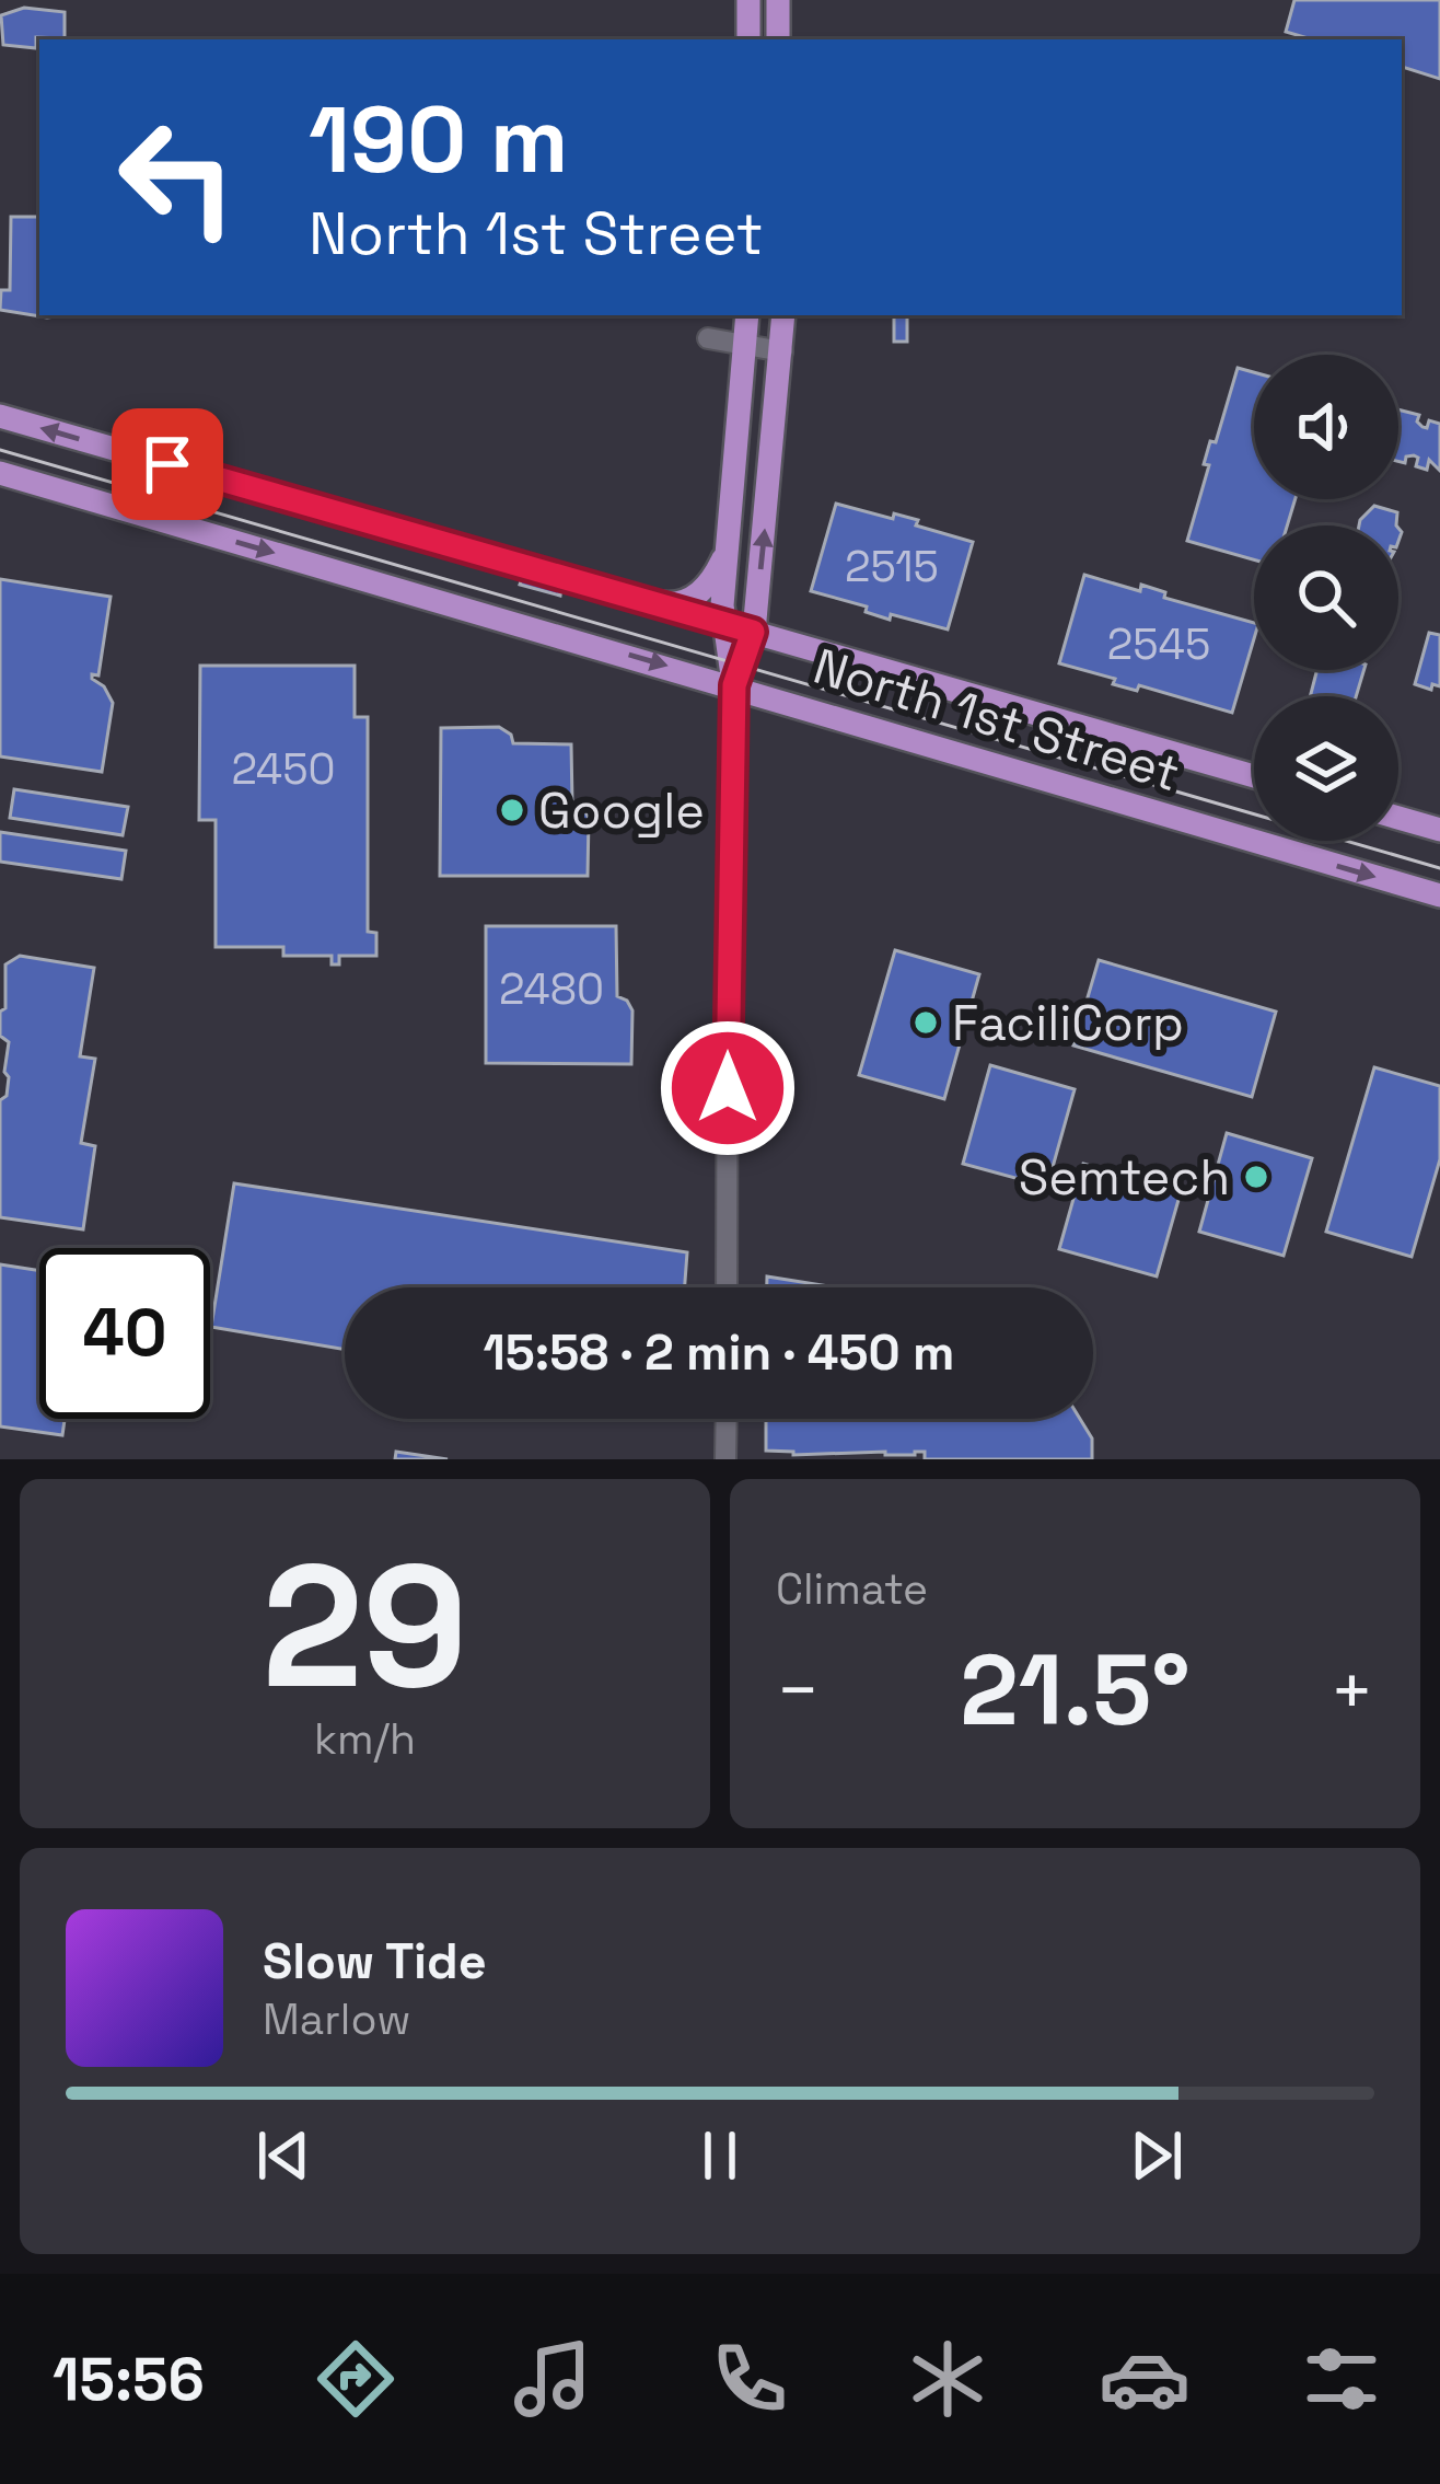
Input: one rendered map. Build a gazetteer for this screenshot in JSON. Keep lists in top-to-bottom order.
{
  "streets": {
    "main road": ["North 1st Street"]
  },
  "places": ["Google", "FaciliCorp", "Semtech"],
  "house_numbers": [
    "2515",
    "2545",
    "2450",
    "2480"
  ],
  "page": {
    "turn": ["190 m", "North 1st Street"],
    "limit": "40",
    "trip": "15:58 · 2 min · 450 m",
    "tile": [
      ["29", "km/h"],
      "Climate"
    ],
    "heat": ["−", "21.5°", "+"],
    "song": ["Slow Tide", "Marlow"],
    "tabs": "15:56"
  }
}
